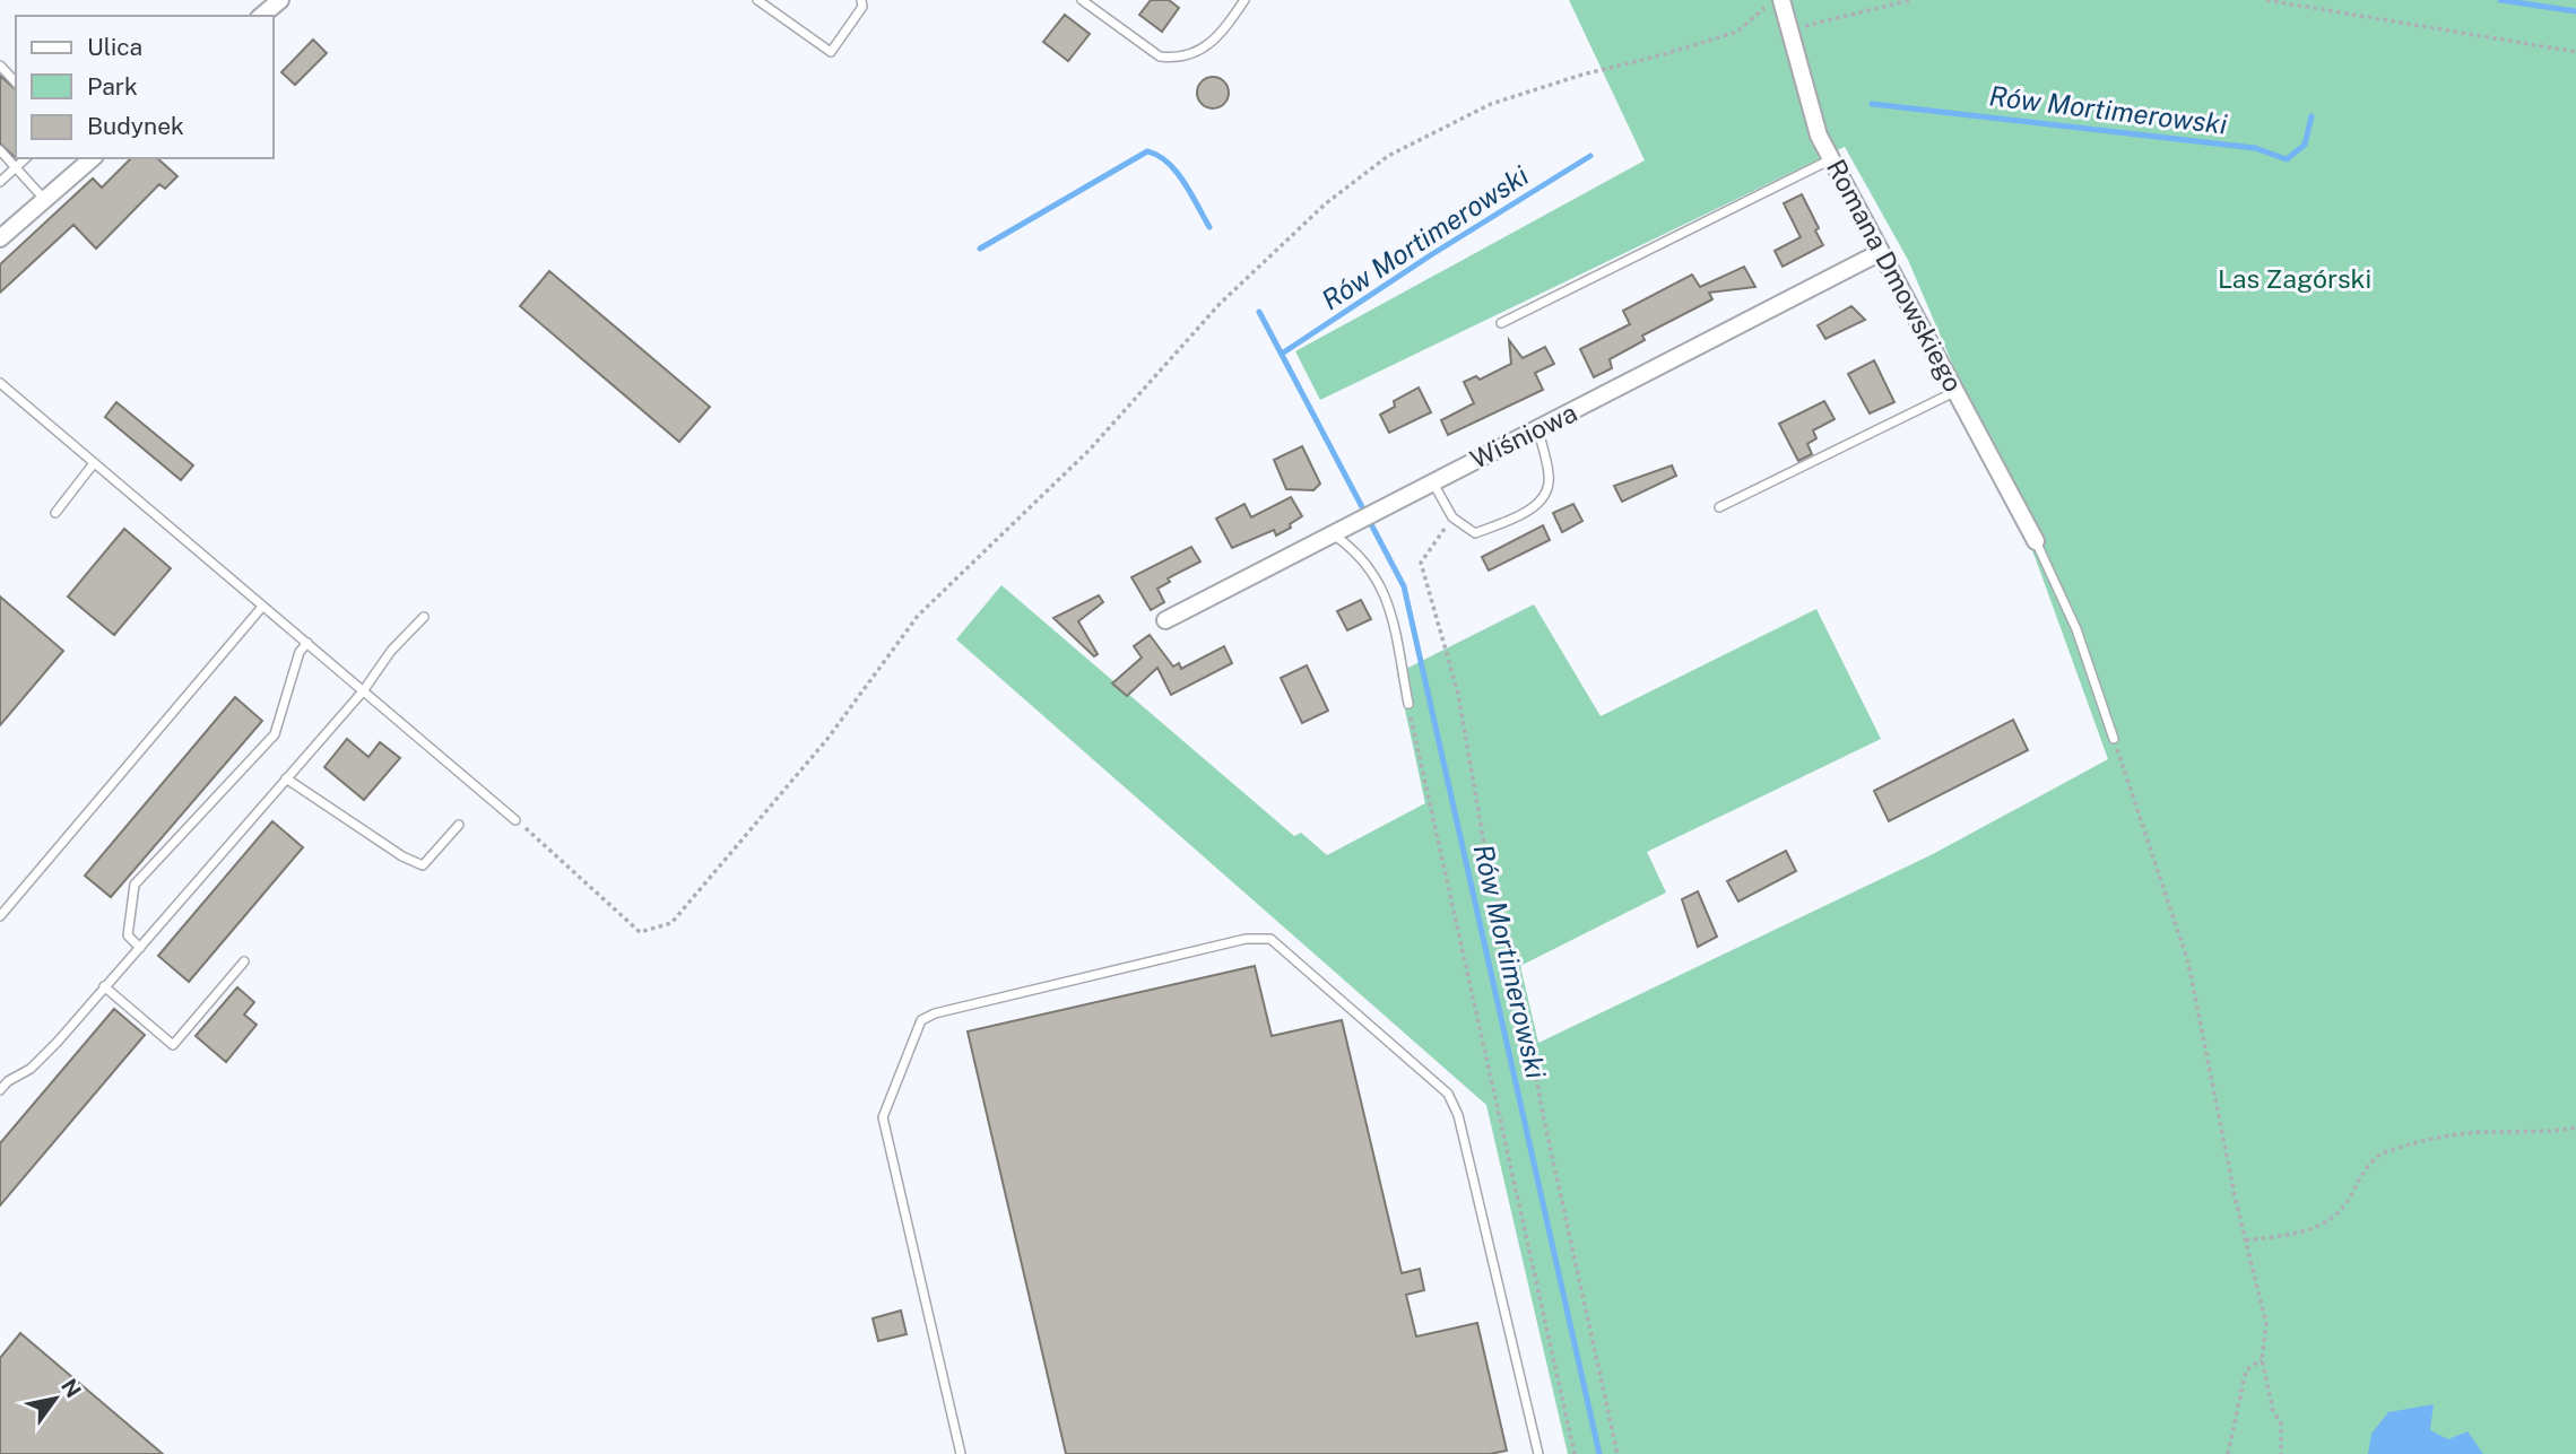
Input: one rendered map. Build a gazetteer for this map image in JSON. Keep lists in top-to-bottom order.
{
  "streets": {
    "street": ["Romana Dmowskiego", "Wiśniowa"]
  },
  "crossings": [
    ["Romana Dmowskiego", "Wiśniowa"]
  ],
  "water": ["Rów Mortimerowski"],
  "parks": ["Las Zagórski"],
  "legend": ["Ulica", "Park", "Budynek"],
  "north": "top right"
}
